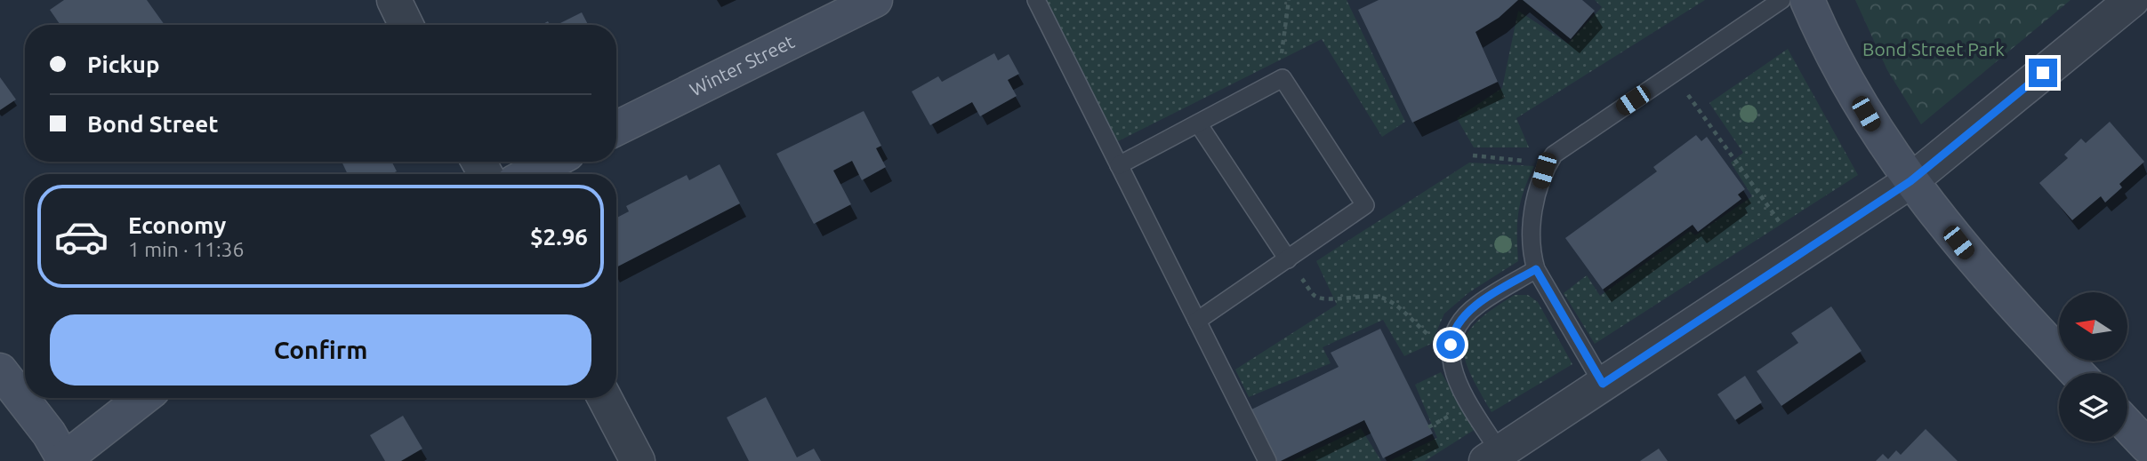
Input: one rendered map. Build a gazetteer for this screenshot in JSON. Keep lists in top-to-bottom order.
{
  "streets": {
    "main road": ["Winter Street"]
  },
  "parks": ["Bond Street Park"],
  "north": "left",
  "page": {
    "banner": ["Pickup", "Bond Street"],
    "list": [
      {
        "name": "Economy",
        "note": "1 min · 11:36",
        "value": "$2.96"
      }
    ],
    "buttons": "Confirm"
  }
}
